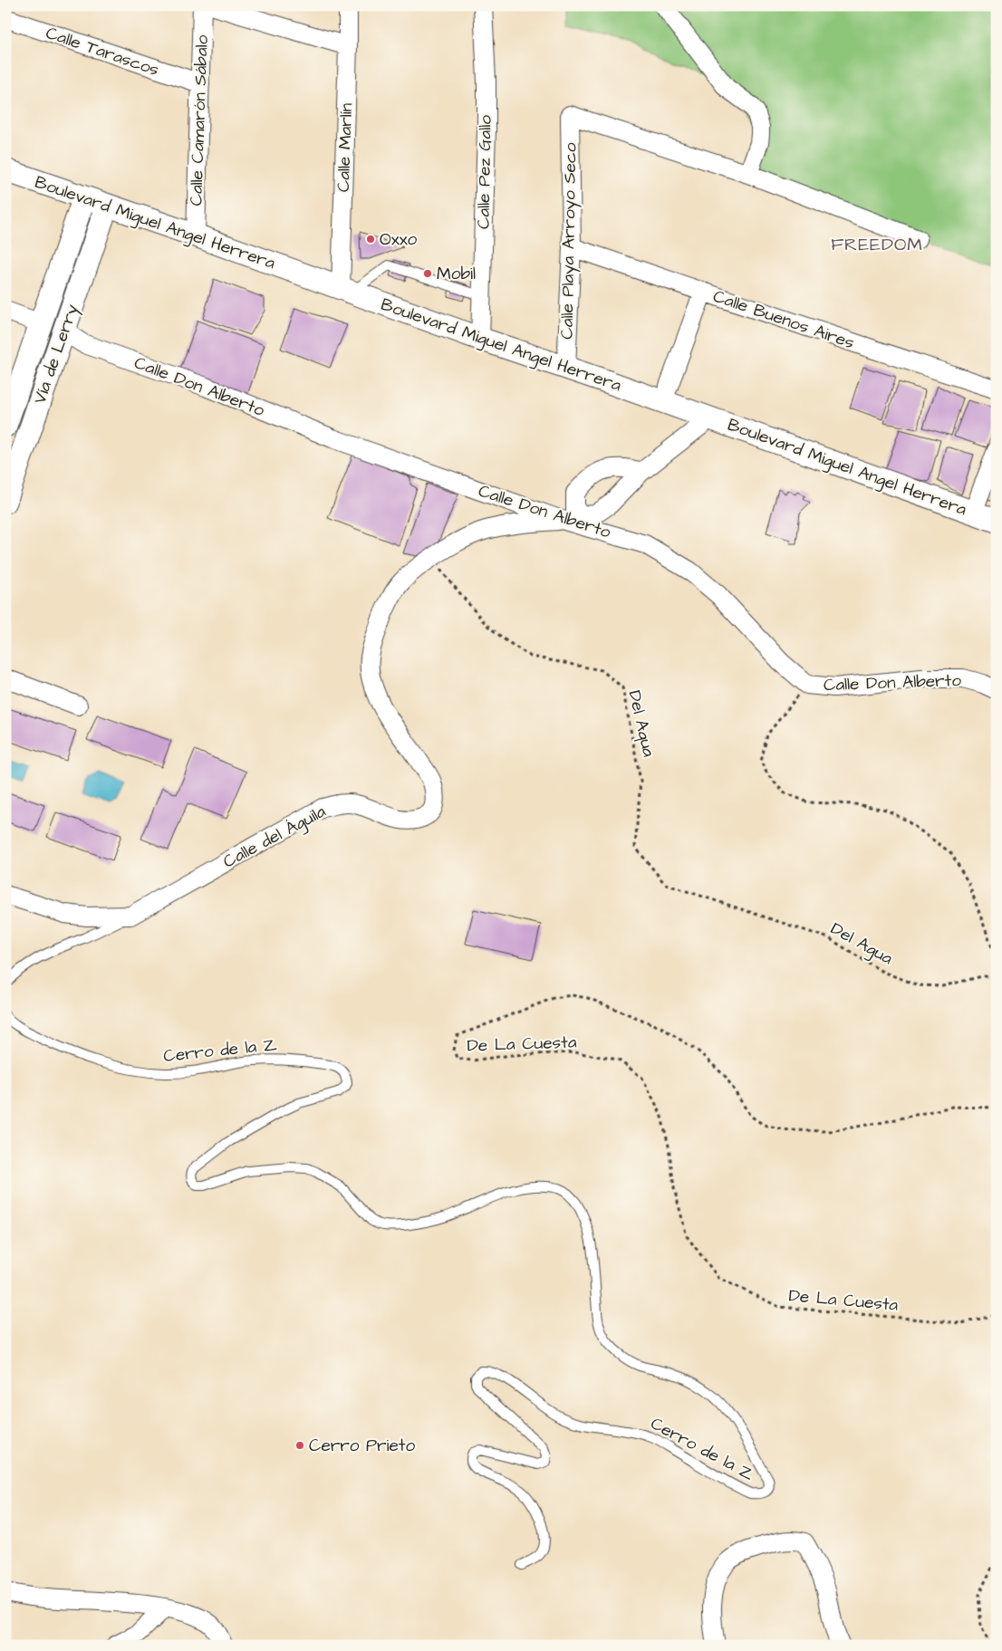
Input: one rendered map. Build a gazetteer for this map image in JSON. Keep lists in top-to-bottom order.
{
  "streets": {
    "street": [
      "Calle Tarascos",
      "Calle Camarón Sábalo",
      "Calle Marlín",
      "Calle Pez Gallo",
      "Boulevard Miguel Angel Herrera",
      "Calle Playa Arroyo Seco",
      "Calle Buenos Aires",
      "Vía de Lerry",
      "Calle Don Alberto",
      "Calle del Águila"
    ],
    "lane": ["Cerro de la Z"],
    "path": ["Del Aqua", "Del Agua", "De La Cuesta"]
  },
  "crossings": [
    ["Calle Tarascos", "Calle Camarón Sábalo"],
    ["Calle Camarón Sábalo", "Boulevard Miguel Angel Herrera"],
    ["Calle Marlín", "Boulevard Miguel Angel Herrera"],
    ["Calle Pez Gallo", "Boulevard Miguel Angel Herrera"],
    ["Boulevard Miguel Angel Herrera", "Calle Playa Arroyo Seco"],
    ["Boulevard Miguel Angel Herrera", "Vía de Lerry"],
    ["Boulevard Miguel Angel Herrera", "Calle del Águila"],
    ["Calle Playa Arroyo Seco", "Calle Buenos Aires"],
    ["Vía de Lerry", "Calle Don Alberto"],
    ["Calle Don Alberto", "Calle del Águila"],
    ["Del Aqua", "Calle del Águila"],
    ["Del Aqua", "Del Agua"]
  ],
  "districts": ["FREEDOM"],
  "places": ["Oxxo", "Mobil", "Cerro Prieto"]
}
